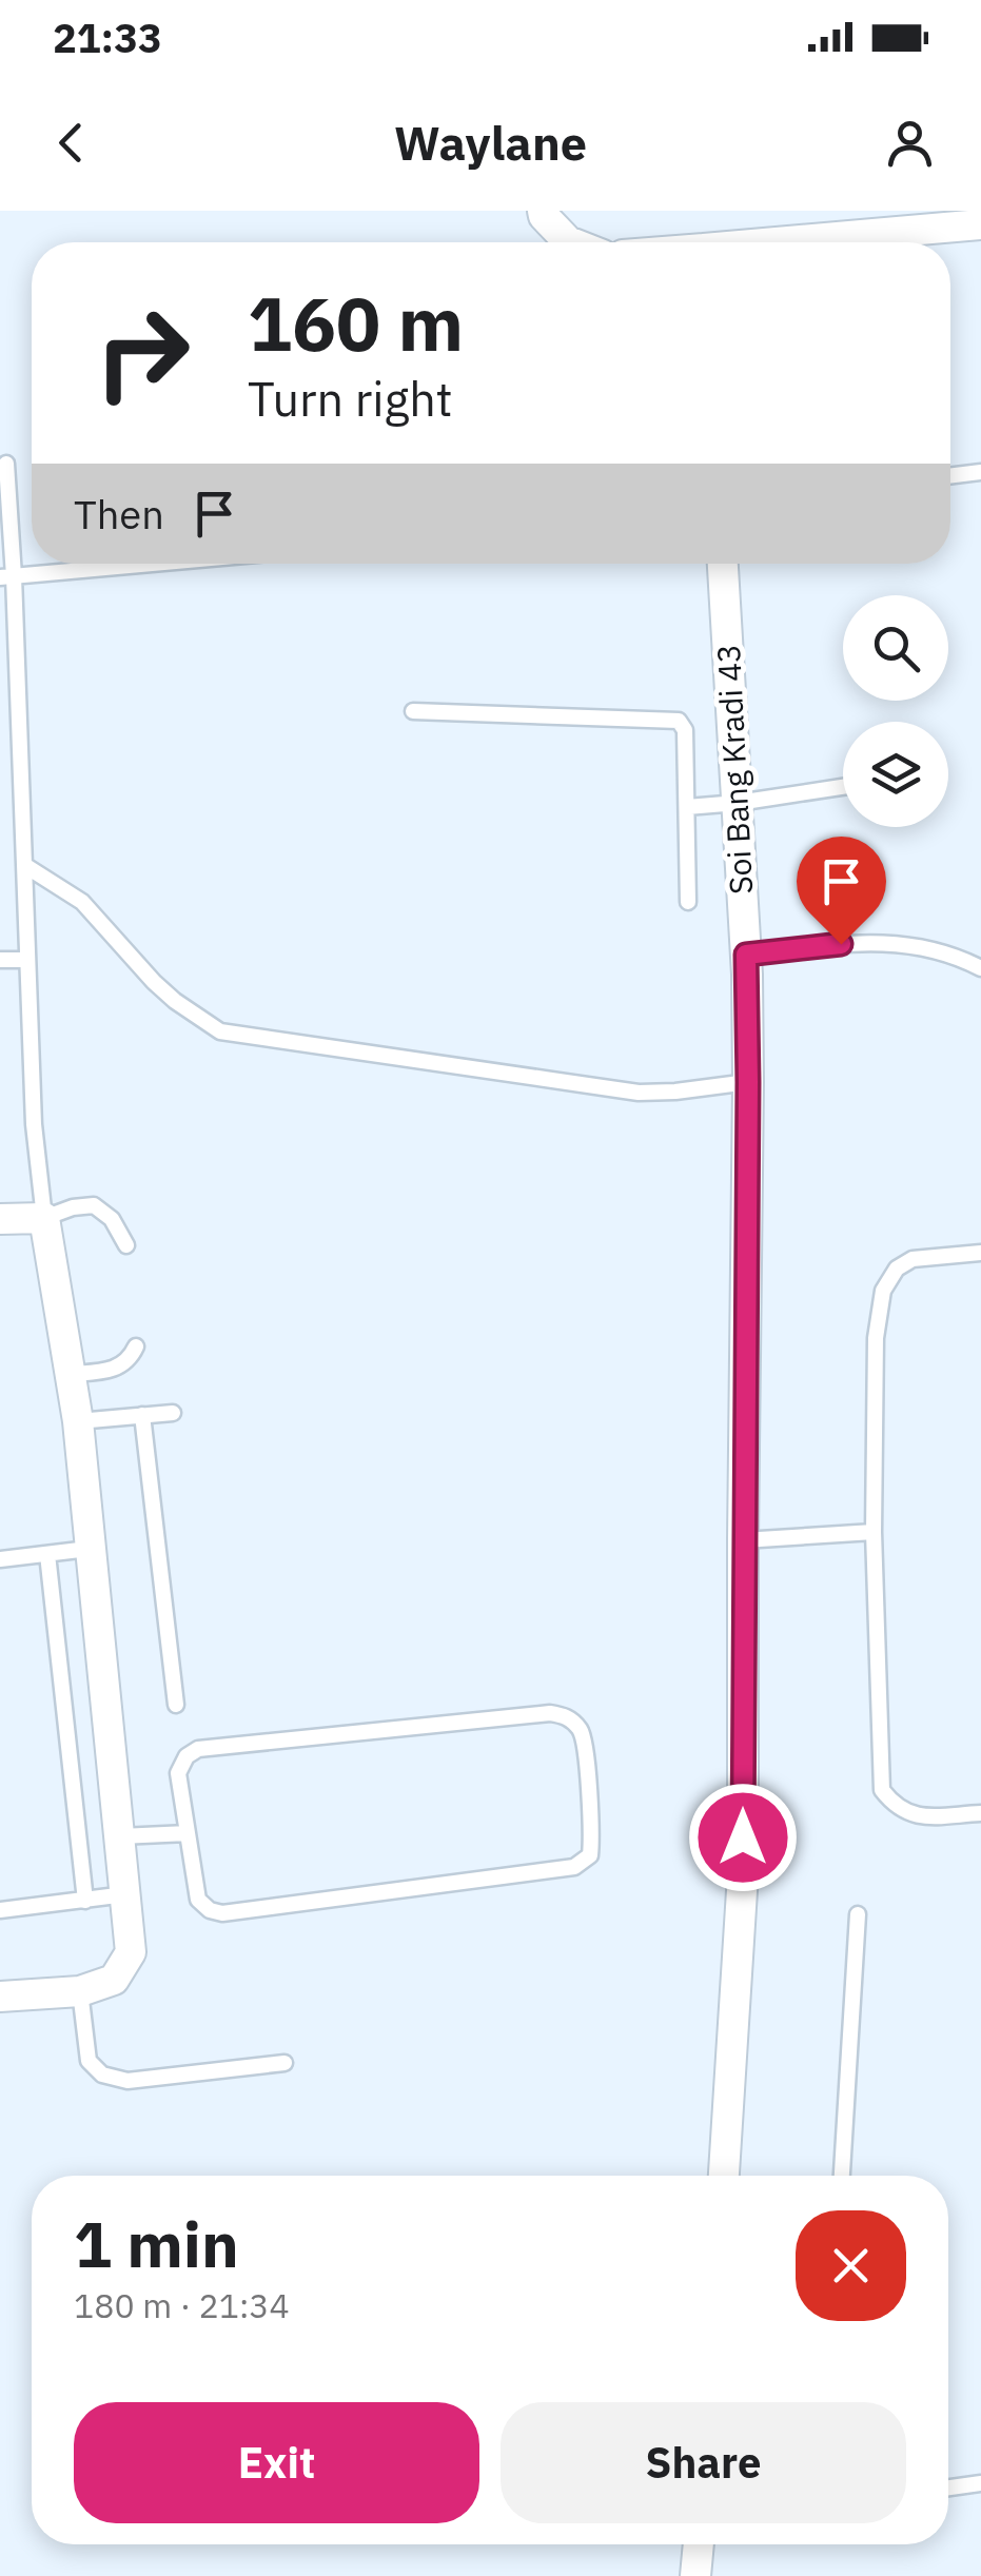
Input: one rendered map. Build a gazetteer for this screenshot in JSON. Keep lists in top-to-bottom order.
{
  "streets": {
    "street": ["Soi Bang Kradi 43"]
  },
  "page": {
    "status": "21:33",
    "header": "Waylane",
    "turn": ["160 m", "Turn right"],
    "then": "Then",
    "heading": ["1 min", "180 m · 21:34"],
    "buttons": ["Exit", "Share"]
  }
}
